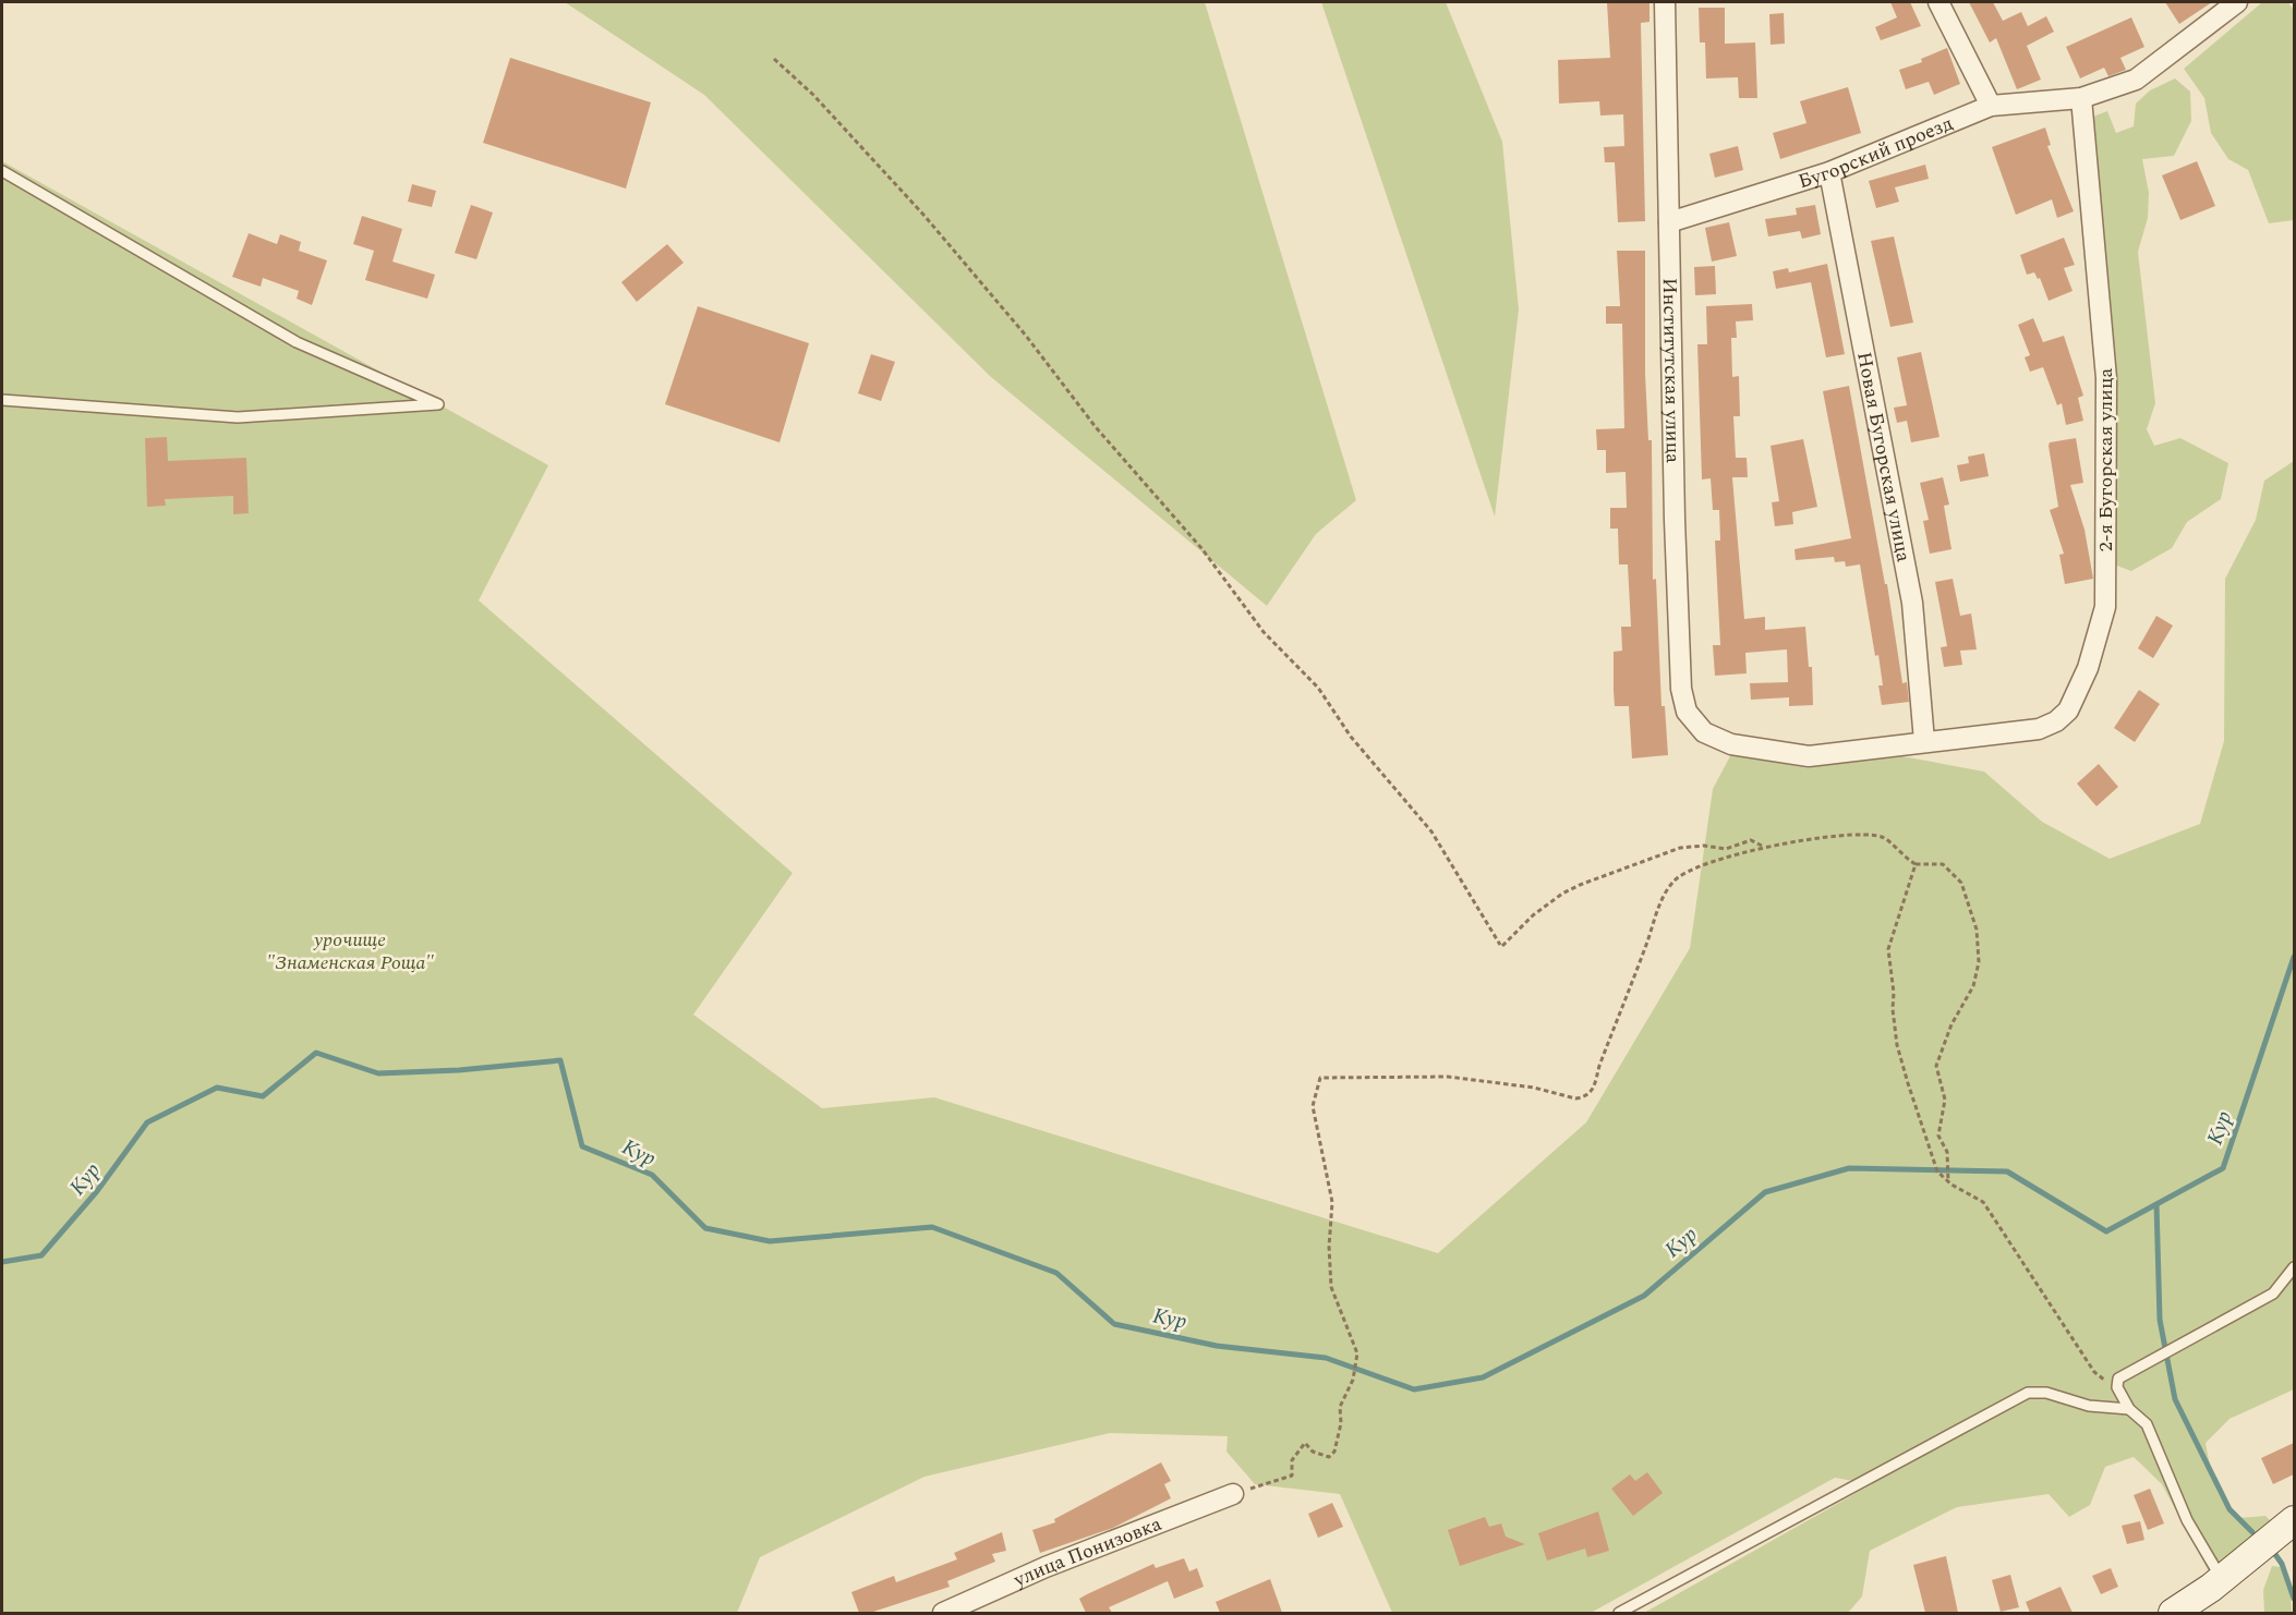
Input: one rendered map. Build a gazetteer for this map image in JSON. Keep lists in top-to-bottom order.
{
  "streets": {
    "street": [
      "Бугорский проезд",
      "Институтская улица",
      "Новая Бугорская улица",
      "2-я Бугорская улица",
      "улица Понизовка"
    ]
  },
  "crossings": [
    ["Бугорский проезд", "Институтская улица"],
    ["Бугорский проезд", "Новая Бугорская улица"],
    ["Бугорский проезд", "2-я Бугорская улица"],
    ["Институтская улица", "2-я Бугорская улица"],
    ["Новая Бугорская улица", "2-я Бугорская улица"]
  ],
  "water": ["Кур"],
  "parks": ["урочище \"Знаменская Роща\""]
}
